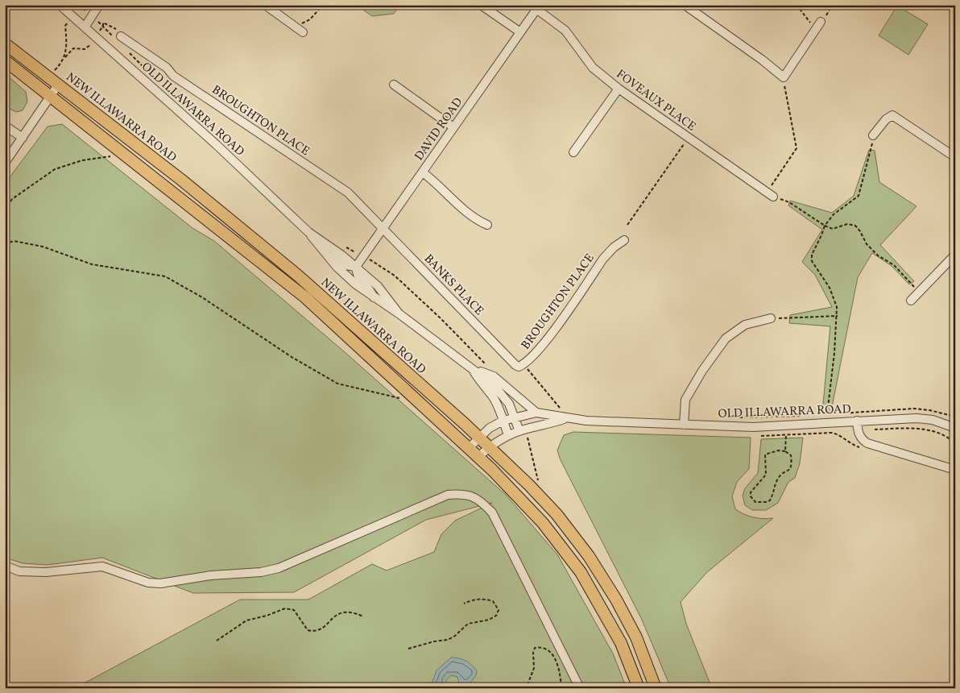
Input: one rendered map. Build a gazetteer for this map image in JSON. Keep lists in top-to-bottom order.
{
  "streets": {
    "highway": ["NEW ILLAWARRA ROAD"],
    "street": [
      "FOVEAUX PLACE",
      "OLD ILLAWARRA ROAD",
      "BROUGHTON PLACE",
      "DAVID ROAD",
      "BANKS PLACE"
    ]
  },
  "crossings": [
    ["FOVEAUX PLACE", "DAVID ROAD"],
    ["OLD ILLAWARRA ROAD", "NEW ILLAWARRA ROAD"],
    ["OLD ILLAWARRA ROAD", "DAVID ROAD"],
    ["BROUGHTON PLACE", "DAVID ROAD"],
    ["BROUGHTON PLACE", "BANKS PLACE"],
    ["DAVID ROAD", "BANKS PLACE"]
  ]
}
